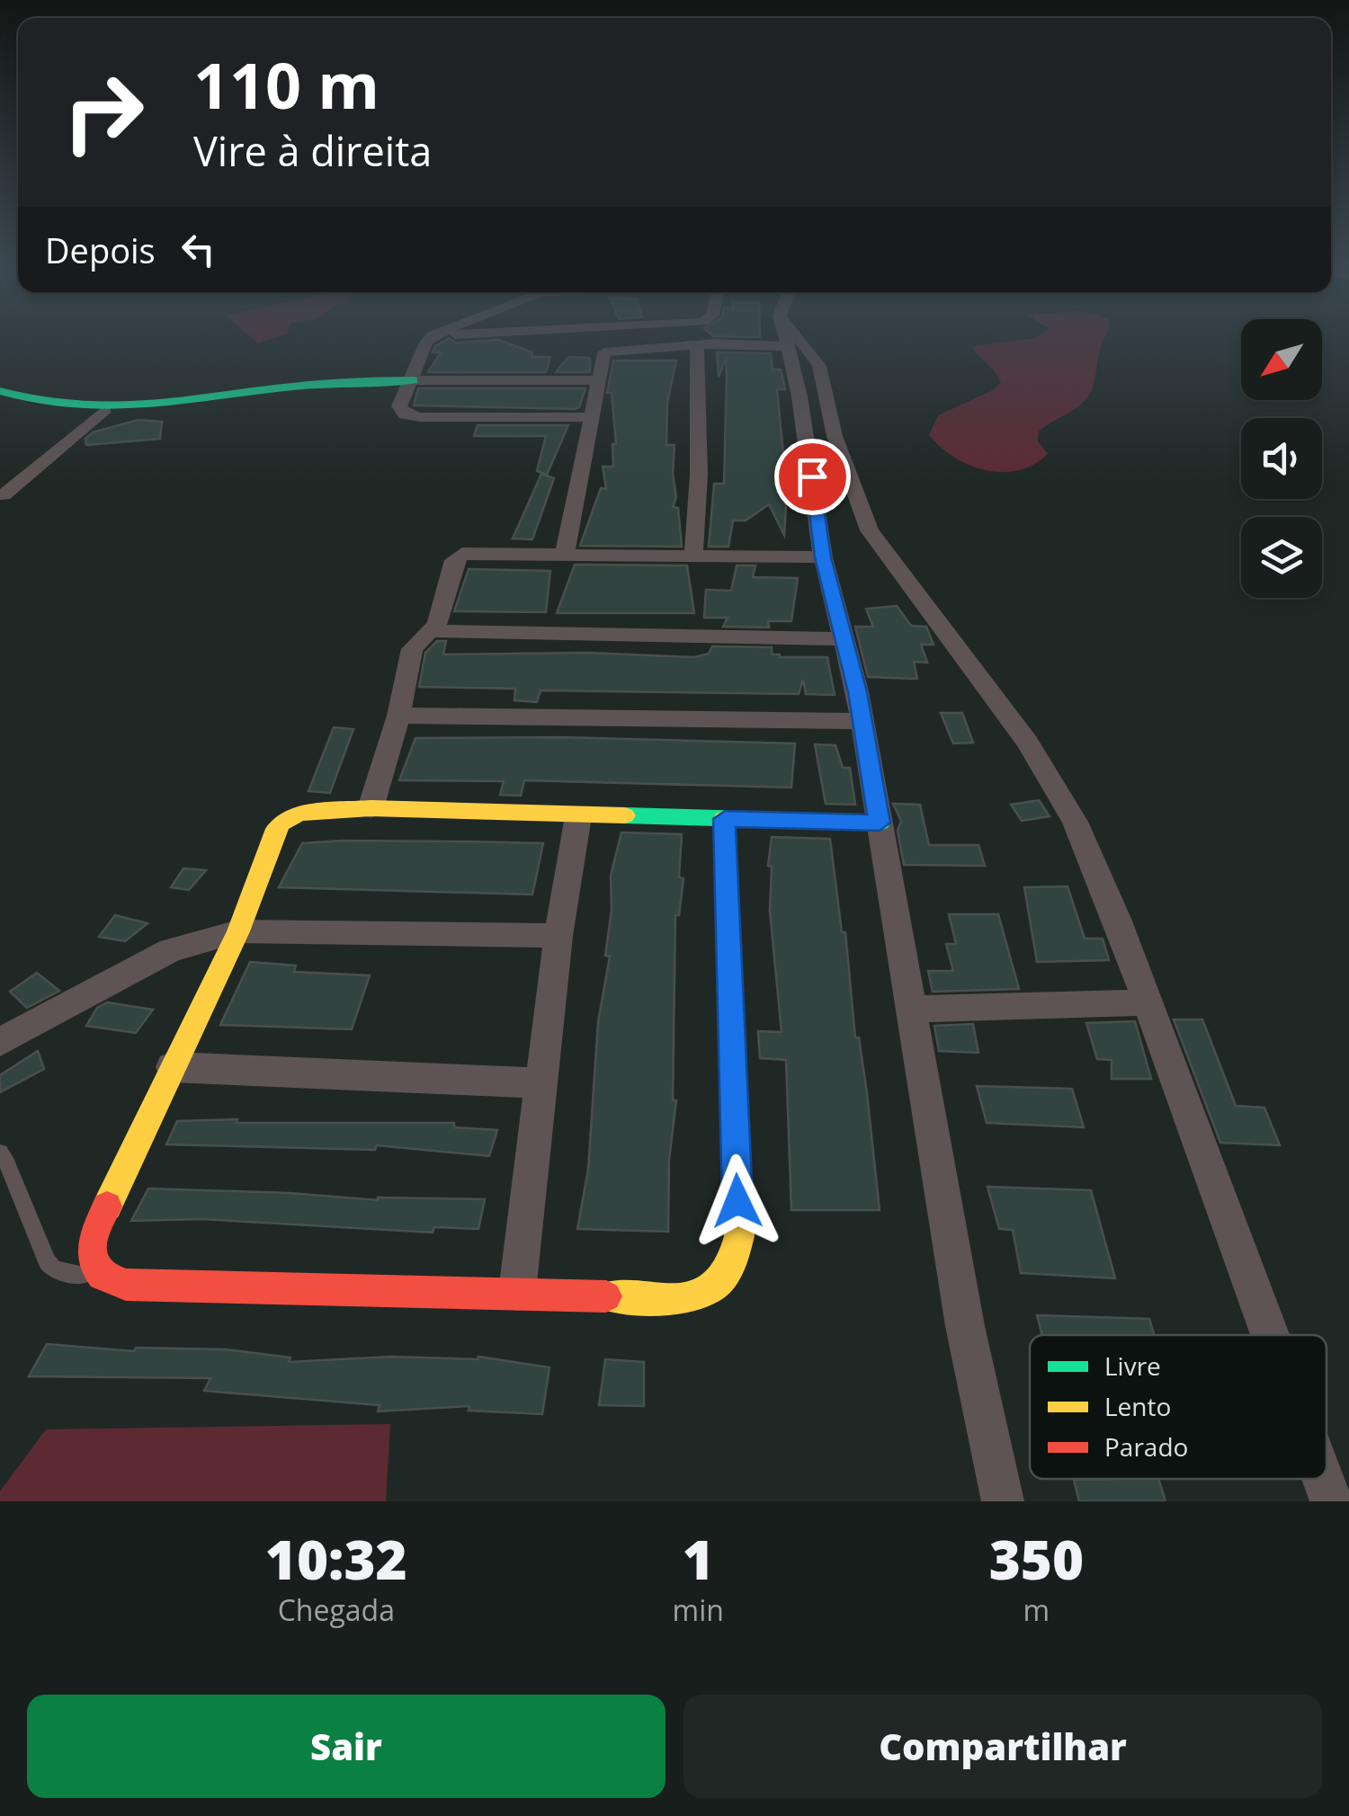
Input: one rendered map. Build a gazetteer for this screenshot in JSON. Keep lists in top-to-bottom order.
{
  "legend": ["Livre", "Lento", "Parado"],
  "north": "bottom left",
  "page": {
    "turn": ["110 m", "Vire à direita"],
    "then": "Depois",
    "eta": [
      "10:32",
      "Chegada",
      "1",
      "min",
      "350",
      "m"
    ],
    "buttons": ["Sair", "Compartilhar"]
  }
}
